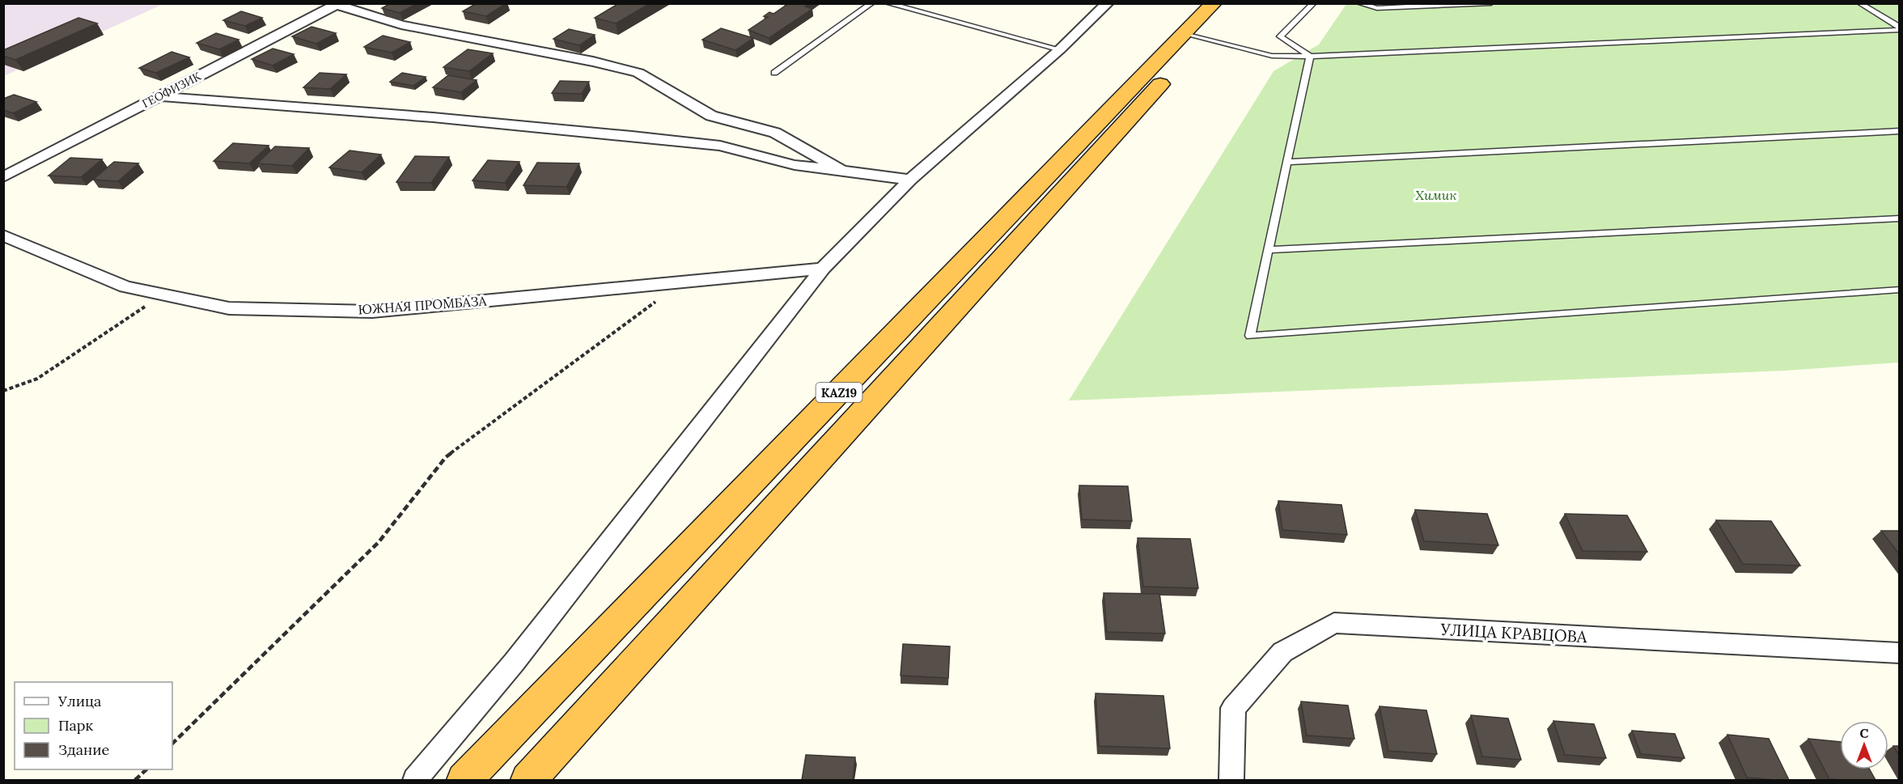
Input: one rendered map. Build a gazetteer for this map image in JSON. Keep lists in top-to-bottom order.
{
  "streets": {
    "highway": ["KAZ19"],
    "street": ["ГЕОФИЗИК", "ЮЖНАЯ ПРОМБАЗА", "УЛИЦА КРАВЦОВА"]
  },
  "parks": ["Химик"],
  "legend": ["Улица", "Парк", "Здание"],
  "north": "top"
}
